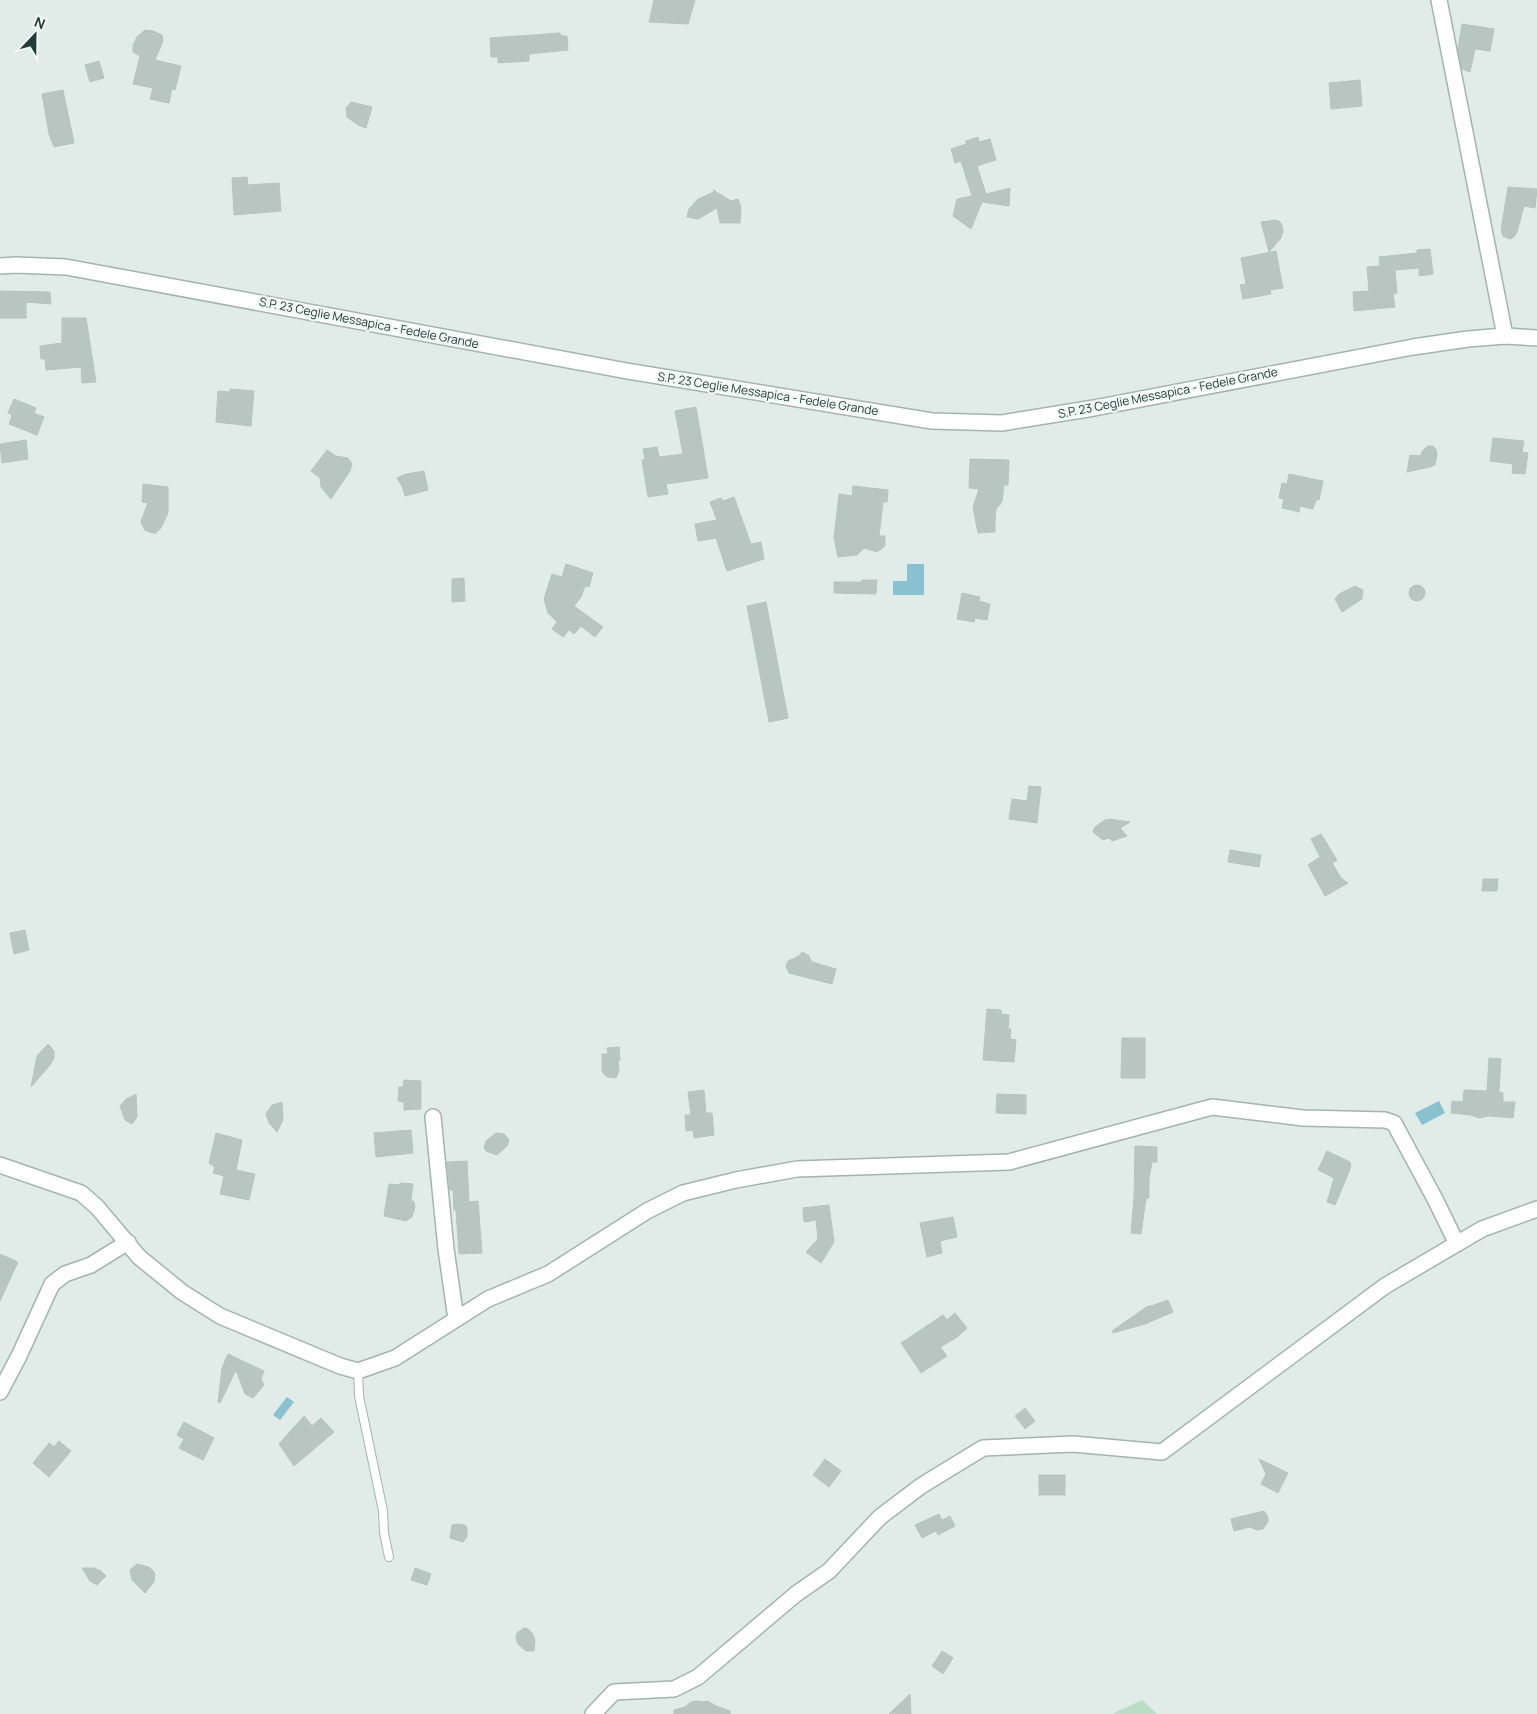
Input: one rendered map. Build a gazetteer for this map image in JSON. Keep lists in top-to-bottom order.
{
  "streets": {
    "street": ["S.P. 23 Ceglie Messapica - Fedele Grande"]
  },
  "north": "top"
}
